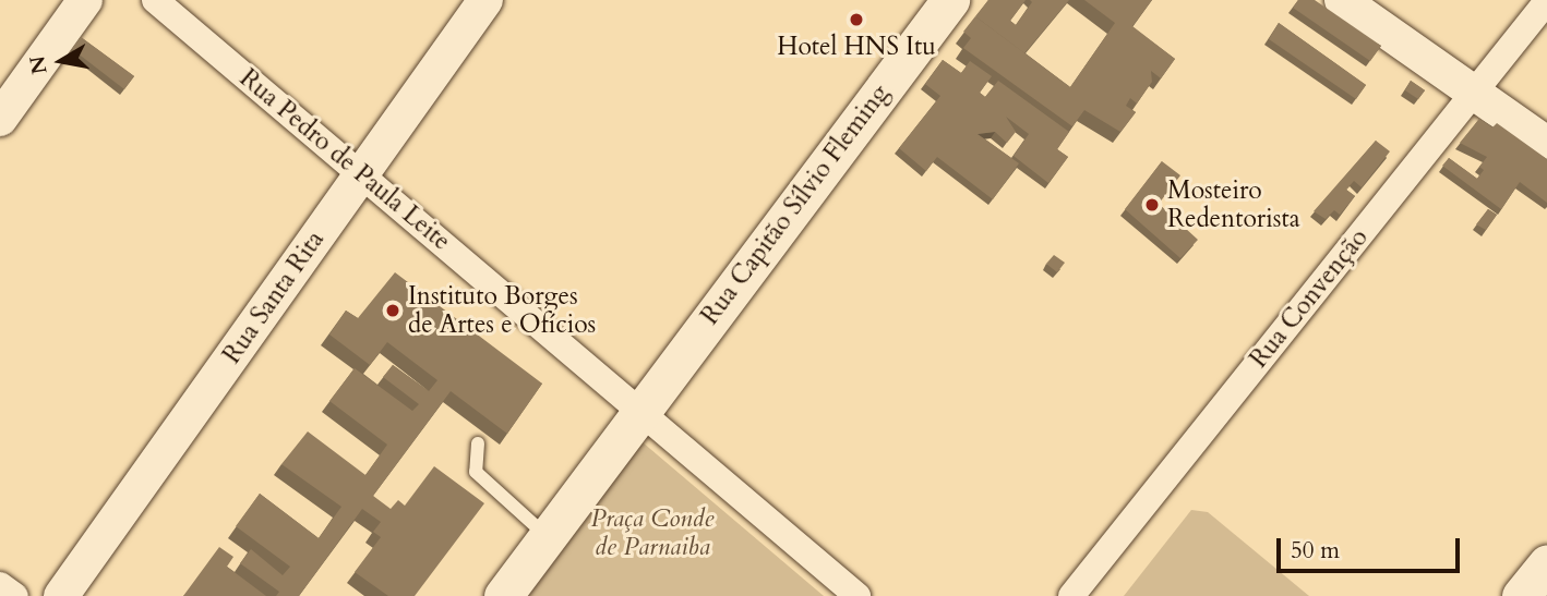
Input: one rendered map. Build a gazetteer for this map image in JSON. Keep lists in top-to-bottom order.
{
  "streets": {
    "main road": ["Rua Capitão Sílvio Fleming"],
    "street": ["Rua Pedro de Paula Leite", "Rua Santa Rita", "Rua Convenção"]
  },
  "crossings": [
    ["Rua Pedro de Paula Leite", "Rua Capitão Sílvio Fleming"],
    ["Rua Pedro de Paula Leite", "Rua Santa Rita"]
  ],
  "parks": ["Praça Conde de Parnaiba"],
  "places": ["Hotel HNS Itu", "Mosteiro Redentorista", "Instituto Borges de Artes e Ofícios"],
  "scale_bar": "50 m",
  "north": "left"
}
